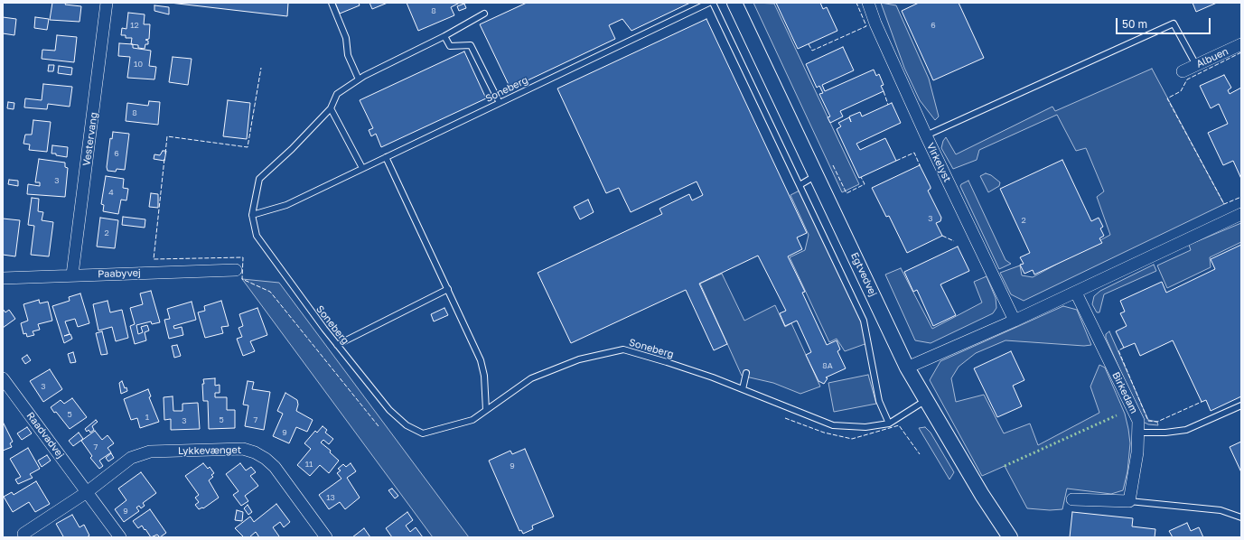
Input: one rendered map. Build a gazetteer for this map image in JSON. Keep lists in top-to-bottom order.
{
  "streets": {
    "street": [
      "Albuen",
      "Vestervang",
      "Virkelyst",
      "Paabyvej",
      "Egtvedvej",
      "Birkedam",
      "Raadvadvej",
      "Lykkevænget"
    ],
    "lane": ["Soneberg"]
  },
  "crossings": [
    ["Soneberg", "Egtvedvej"],
    ["Vestervang", "Paabyvej"],
    ["Raadvadvej", "Lykkevænget"]
  ],
  "house_numbers": [
    "8",
    "12",
    "6",
    "10",
    "8",
    "6",
    "3",
    "4",
    "3",
    "2",
    "2",
    "8A",
    "3",
    "5",
    "1",
    "5",
    "7",
    "3",
    "9",
    "7",
    "11",
    "9",
    "13",
    "9"
  ],
  "scale_bar": "50 m"
}
